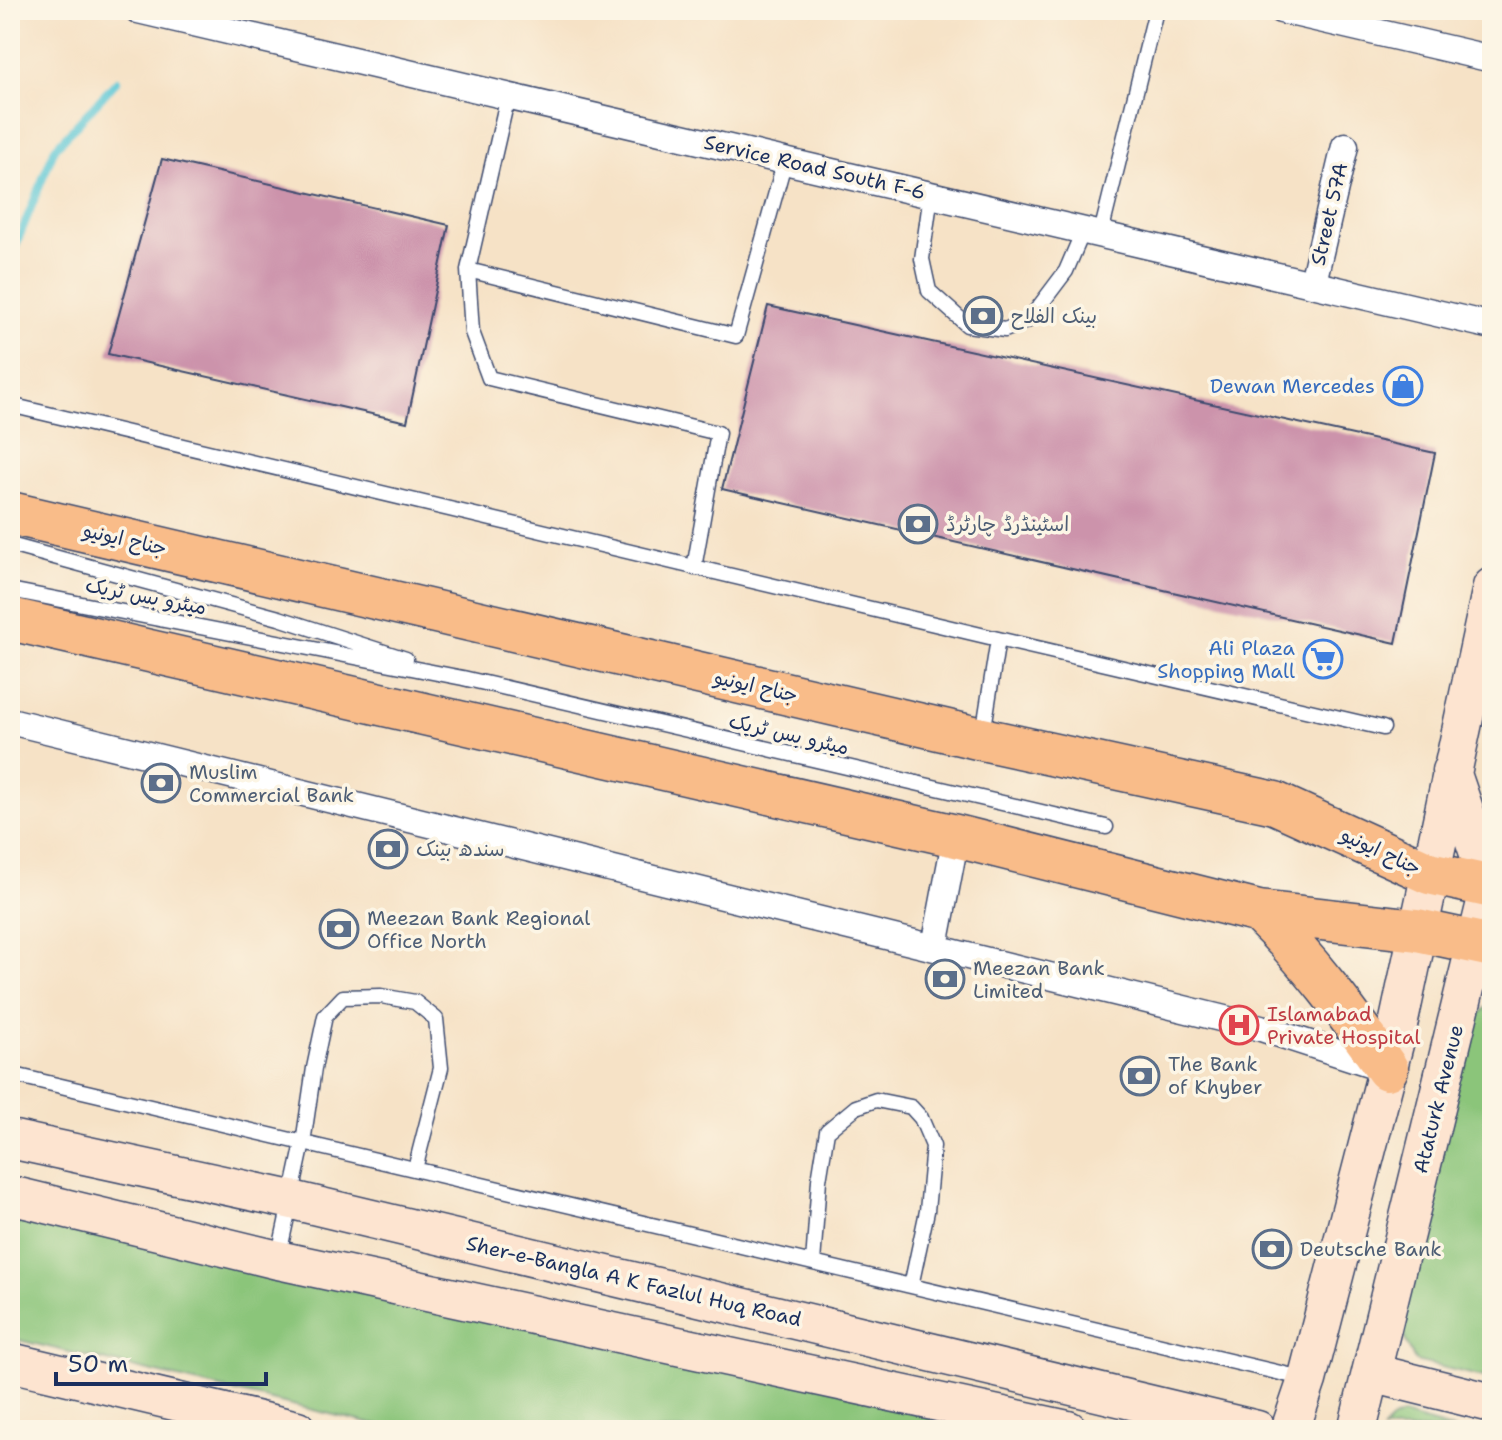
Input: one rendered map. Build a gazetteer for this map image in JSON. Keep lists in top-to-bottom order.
{
  "streets": {
    "main road": ["جناح ایونیو", "Ataturk Avenue", "Sher-e-Bangla A K Fazlul Huq Road"],
    "street": ["Service Road South F-6", "Street 57A"],
    "lane": ["میٹرو بس ٹریک"]
  },
  "crossings": [
    ["Service Road South F-6", "Street 57A"],
    ["جناح ایونیو", "Ataturk Avenue"]
  ],
  "places": {
    "bank": [
      "بینک الفلاح",
      "اسٹینڈرڈ چارٹرڈ",
      "Muslim Commercial Bank",
      "سندھ بینک",
      "Meezan Bank Regional Office North",
      "Meezan Bank Limited",
      "The Bank of Khyber",
      "Deutsche Bank"
    ],
    "shop": ["Dewan Mercedes"],
    "supermarket": ["Ali Plaza Shopping Mall"],
    "hospital": ["Islamabad Private Hospital"]
  },
  "scale_bar": "50 m"
}
